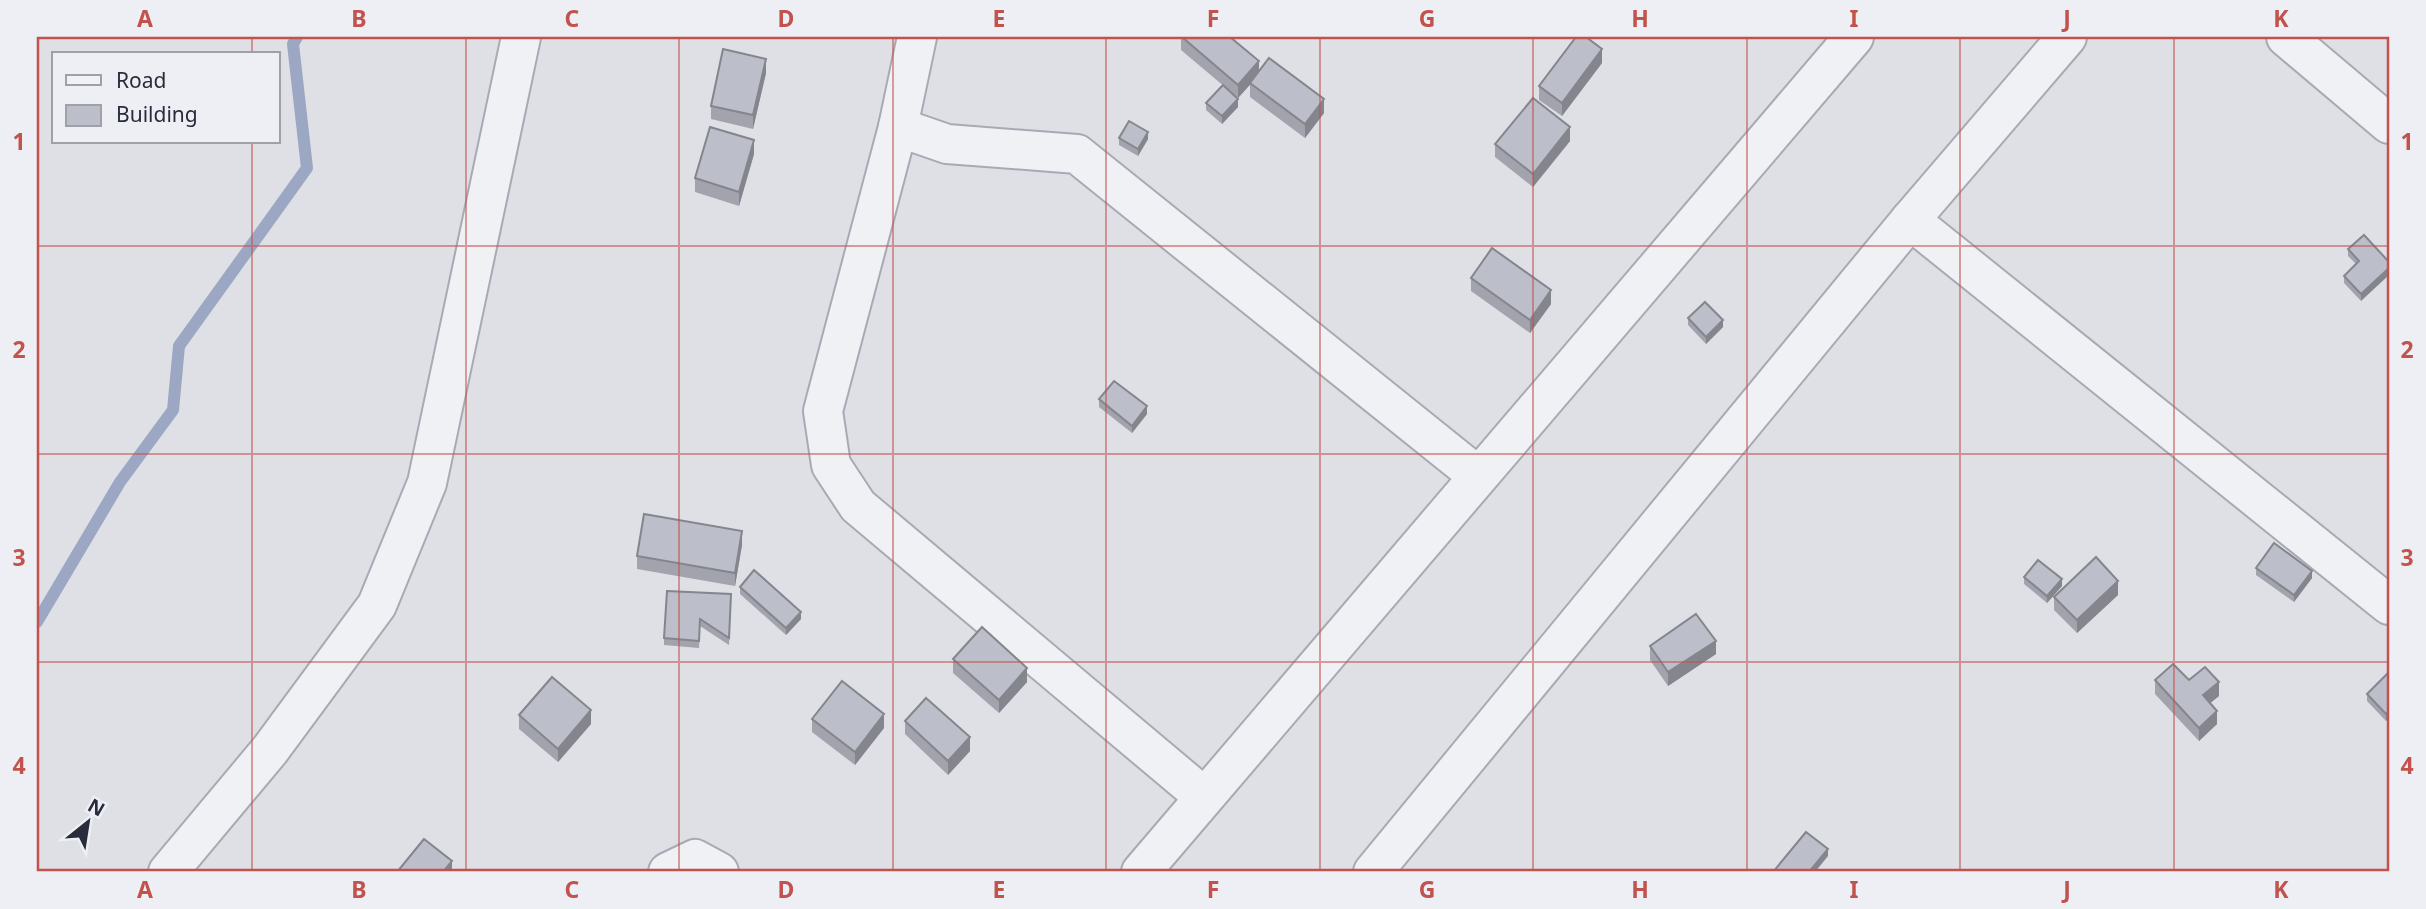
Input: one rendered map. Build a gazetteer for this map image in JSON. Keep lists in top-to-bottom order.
{
  "legend": ["Road", "Building"],
  "north": "top right",
  "grid": {
    "columns": [
      "A",
      "B",
      "C",
      "D",
      "E",
      "F",
      "G",
      "H",
      "I",
      "J",
      "K"
    ],
    "rows": [
      "1",
      "2",
      "3",
      "4"
    ]
  }
}
